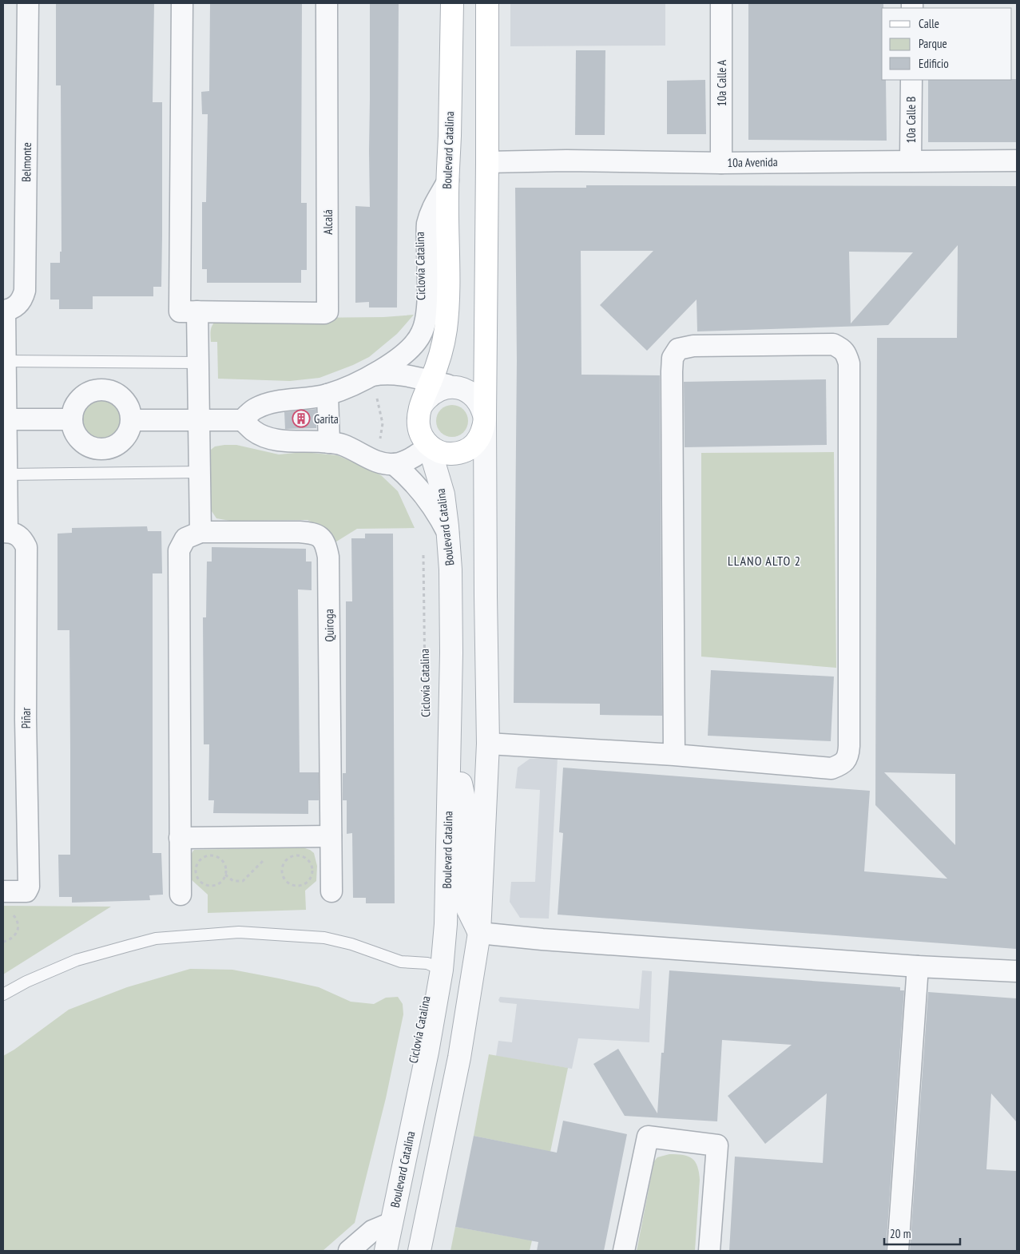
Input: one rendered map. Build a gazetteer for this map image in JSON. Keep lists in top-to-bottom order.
{
  "streets": {
    "main road": ["Boulevard Catalina"],
    "street": [
      "10a Calle A",
      "10a Calle B",
      "Belmonte",
      "10a Avenida",
      "Alcalá",
      "Quiroga",
      "Piñar"
    ],
    "path": ["Ciclovía Catalina"]
  },
  "crossings": [
    ["10a Calle A", "10a Avenida"],
    ["10a Calle B", "10a Avenida"],
    ["Belmonte", "Piñar"]
  ],
  "districts": ["LLANO ALTO 2"],
  "places": {
    "building": ["Garita"]
  },
  "legend": ["Calle", "Parque", "Edificio"],
  "scale_bar": "20 m"
}
